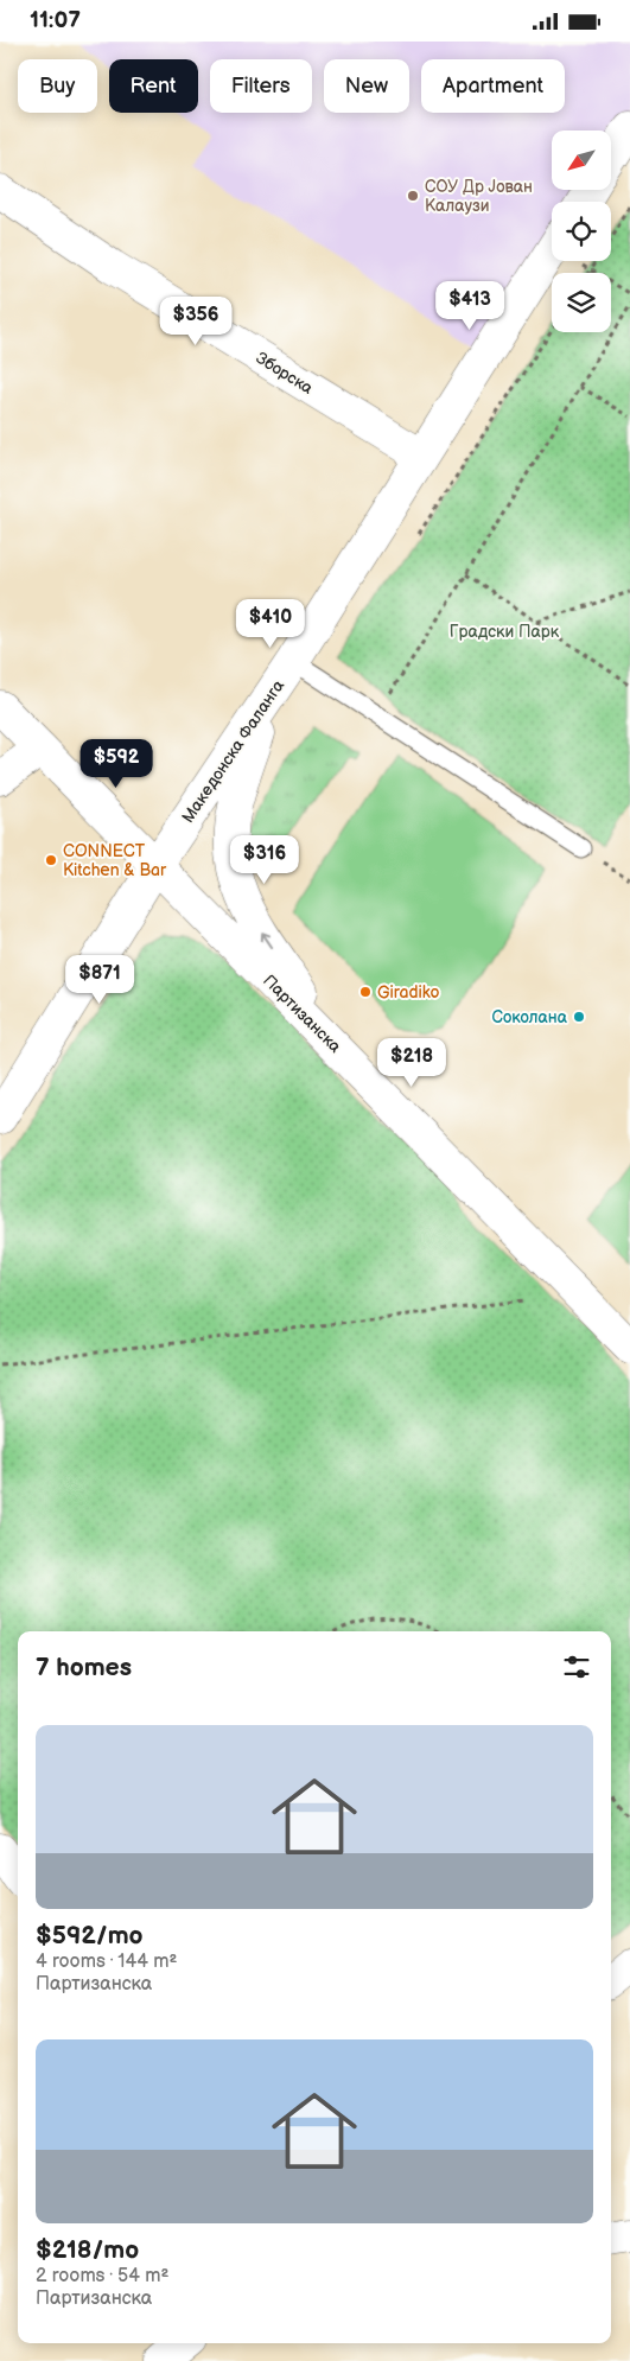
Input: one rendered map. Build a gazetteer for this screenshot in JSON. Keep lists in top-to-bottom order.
{
  "streets": {
    "street": ["Зборска", "Македонска Фаланга", "Партизанска"]
  },
  "crossings": [
    ["Зборска", "Македонска Фаланга"],
    ["Македонска Фаланга", "Партизанска"]
  ],
  "parks": ["Градски Парк"],
  "places": [
    "СОУ Др Јован Калаузи",
    "CONNECT Kitchen & Bar",
    "Giradiko",
    "Соколана"
  ],
  "north": "bottom left",
  "page": {
    "status": "11:07",
    "chip": [
      "Buy",
      "Rent",
      "Filters",
      "New",
      "Apartment"
    ],
    "price": [
      "$413",
      "$356",
      "$410",
      "$592",
      "$316",
      "$871",
      "$218"
    ],
    "heading": "7 homes",
    "list": [
      {
        "name": "$592/mo",
        "note": "4 rooms · 144 m² · Партизанска"
      },
      {
        "name": "$218/mo",
        "note": "2 rooms · 54 m² · Партизанска"
      }
    ]
  }
}
